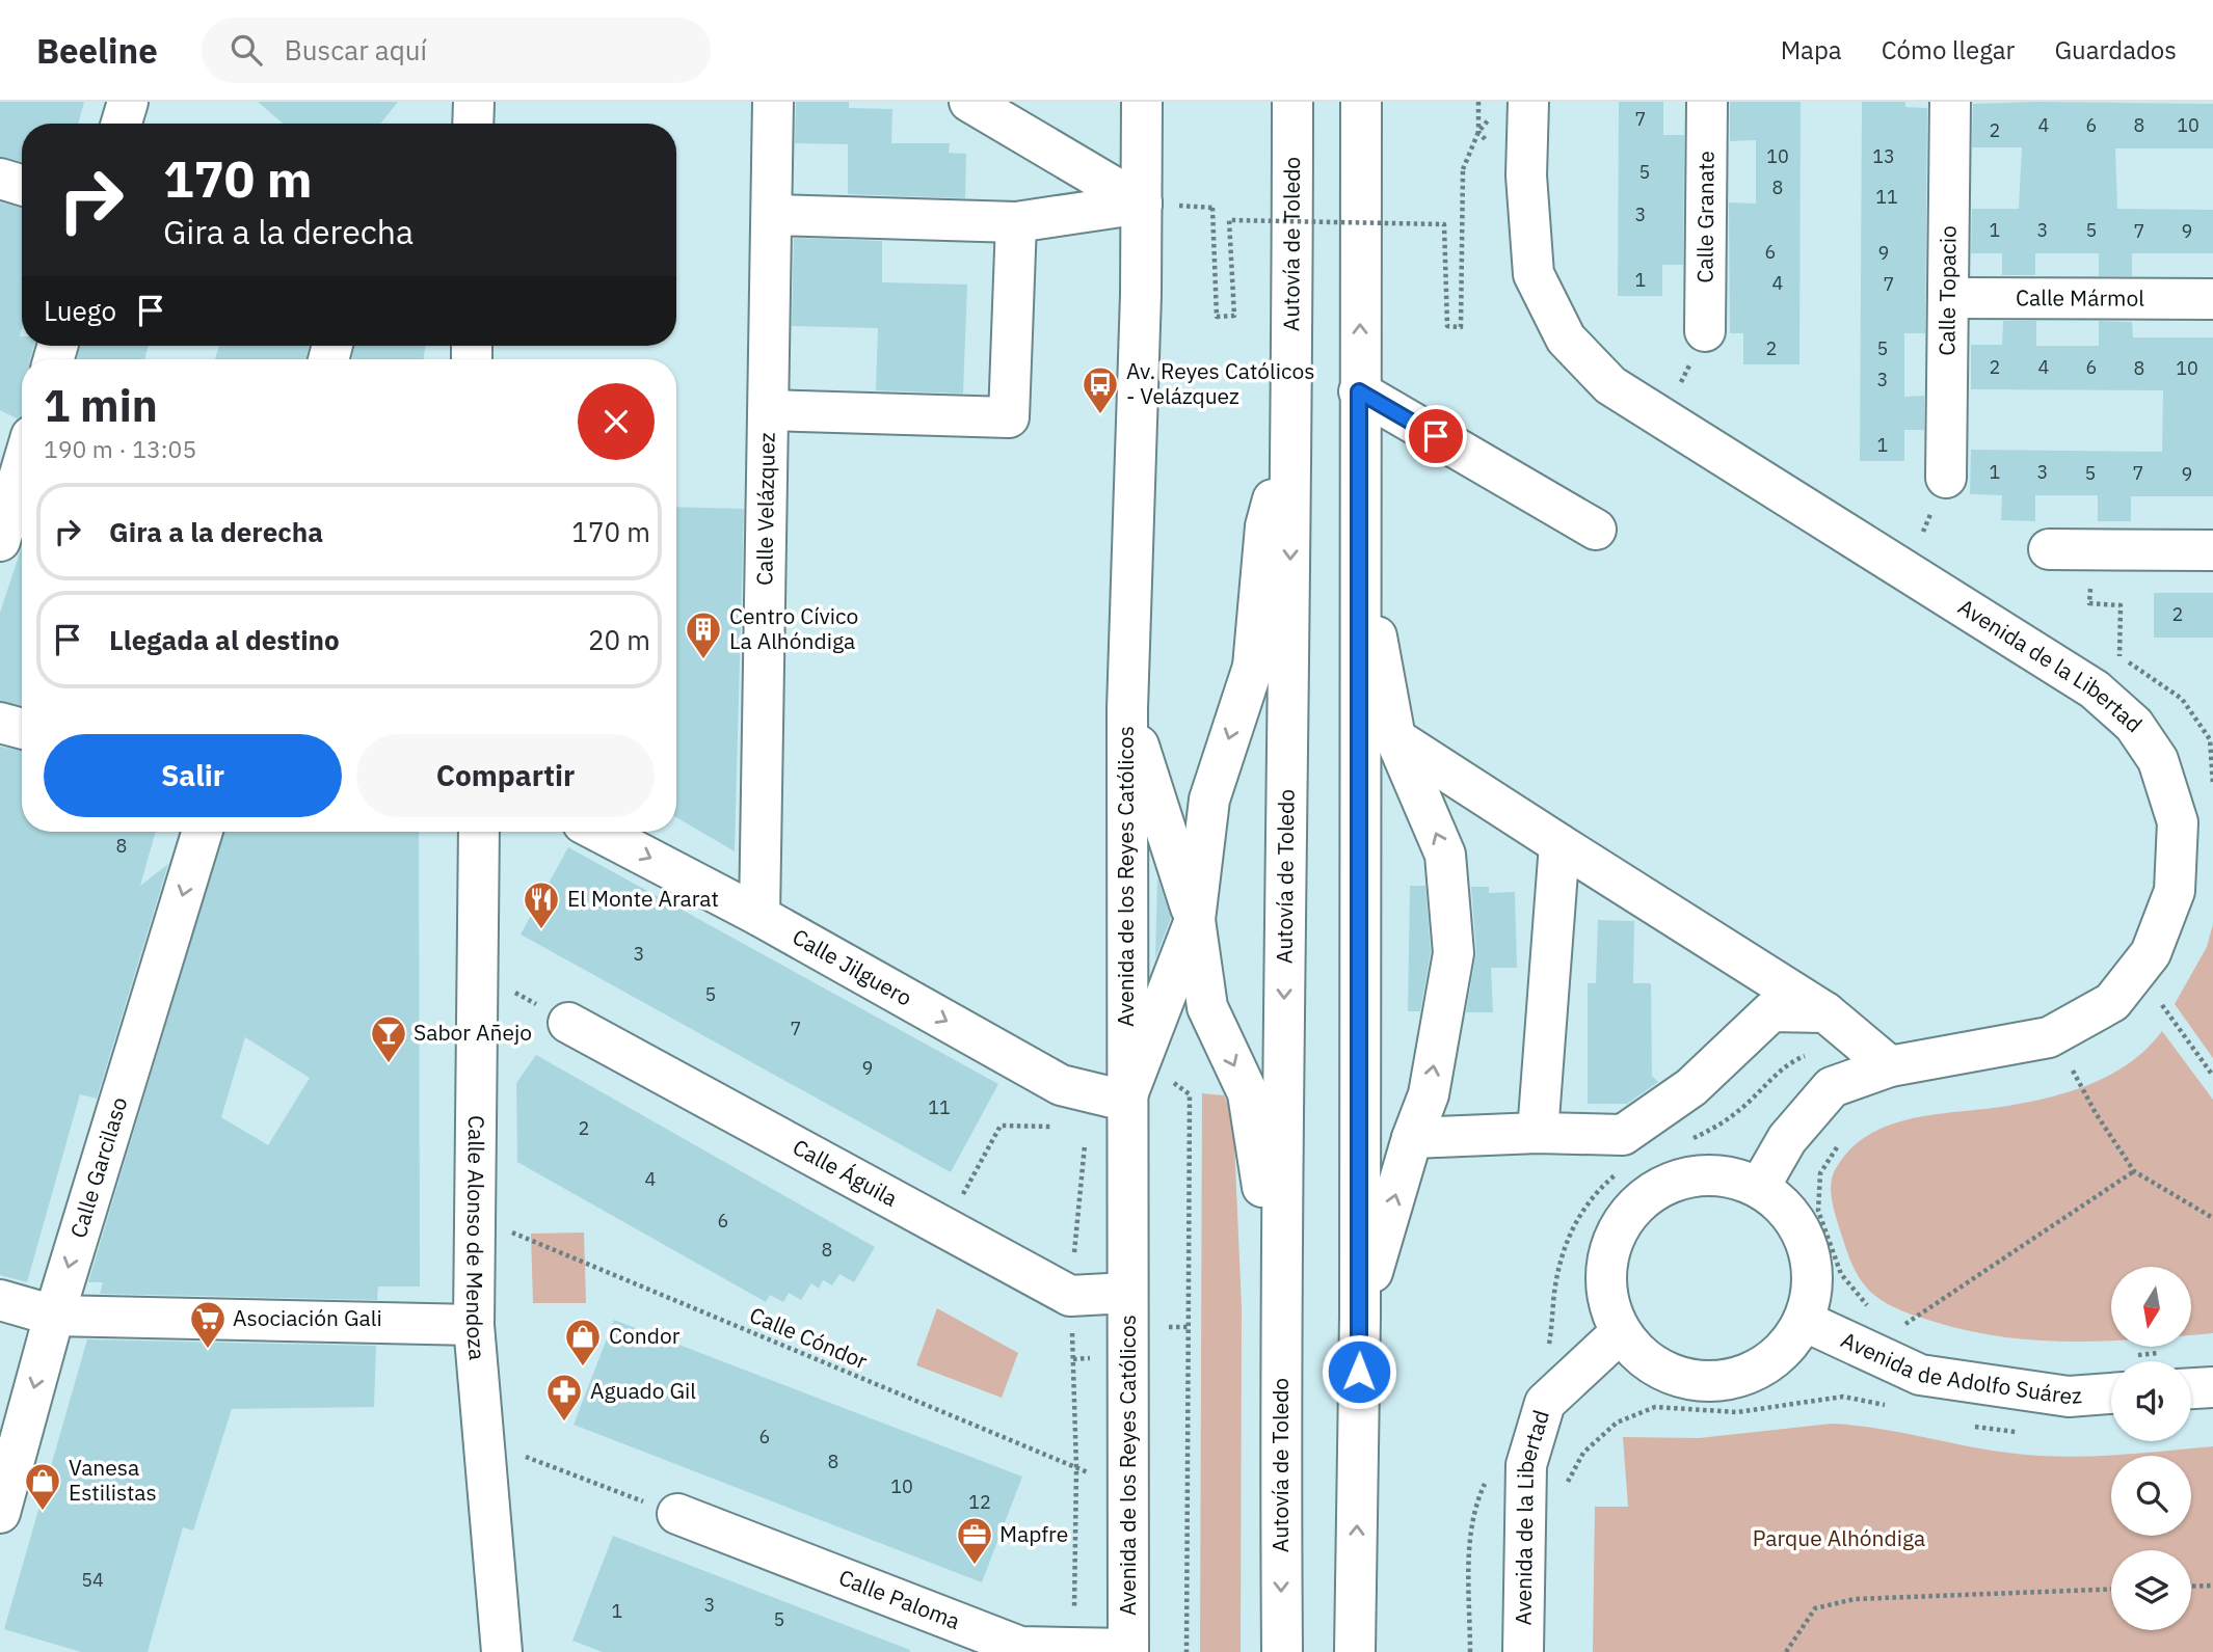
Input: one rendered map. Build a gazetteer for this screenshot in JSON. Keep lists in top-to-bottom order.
{
  "streets": {
    "main road": [
      "Calle Granate",
      "Autovía de Toledo",
      "Calle Topacio",
      "Calle Mármol",
      "Calle Velázquez",
      "Avenida de la Libertad",
      "Avenida de los Reyes Católicos",
      "Calle Jilguero",
      "Calle Garcilaso",
      "Calle Águila",
      "Calle Alonso de Mendoza",
      "Avenida de Adolfo Suárez",
      "Calle Paloma"
    ],
    "path": ["Calle Cóndor"]
  },
  "crossings": [
    ["Calle Topacio", "Calle Mármol"],
    ["Calle Velázquez", "Calle Jilguero"],
    ["Avenida de la Libertad", "Avenida de Adolfo Suárez"],
    ["Avenida de los Reyes Católicos", "Calle Jilguero"],
    ["Avenida de los Reyes Católicos", "Calle Águila"],
    ["Avenida de los Reyes Católicos", "Calle Cóndor"],
    ["Avenida de los Reyes Católicos", "Calle Paloma"],
    ["Calle Alonso de Mendoza", "Calle Cóndor"]
  ],
  "one_way": ["Calle Jilguero", "Calle Garcilaso"],
  "parks": ["Parque Alhóndiga"],
  "places": {
    "bus stop": ["Av. Reyes Católicos - Velázquez"],
    "building": ["Centro Cívico La Alhóndiga"],
    "restaurant": ["El Monte Ararat"],
    "bar": ["Sabor Añejo"],
    "supermarket": ["Asociación Gali"],
    "shop": ["Condor", "Vanesa Estilistas"],
    "pharmacy": ["Aguado Gil"],
    "office": ["Mapfre"]
  },
  "house_numbers": [
    "7",
    "4",
    "6",
    "8",
    "10",
    "2",
    "10",
    "13",
    "5",
    "8",
    "11",
    "3",
    "1",
    "3",
    "5",
    "7",
    "9",
    "6",
    "9",
    "1",
    "4",
    "7",
    "2",
    "5",
    "2",
    "4",
    "6",
    "8",
    "10",
    "3",
    "1",
    "1",
    "3",
    "5",
    "7",
    "9",
    "2",
    "8",
    "3",
    "5",
    "7",
    "9",
    "11",
    "2",
    "4",
    "6",
    "8",
    "6",
    "8",
    "10",
    "12",
    "54",
    "3",
    "1",
    "5"
  ],
  "north": "bottom",
  "page": {
    "header": "Beeline",
    "search": "Buscar aquí",
    "nav": ["Mapa", "Cómo llegar", "Guardados"],
    "turn": ["170 m", "Gira a la derecha"],
    "then": "Luego",
    "heading": ["1 min", "190 m · 13:05"],
    "list": [
      {
        "name": "Gira a la derecha",
        "value": "170 m"
      },
      {
        "name": "Llegada al destino",
        "value": "20 m"
      }
    ],
    "buttons": ["Salir", "Compartir"]
  }
}
